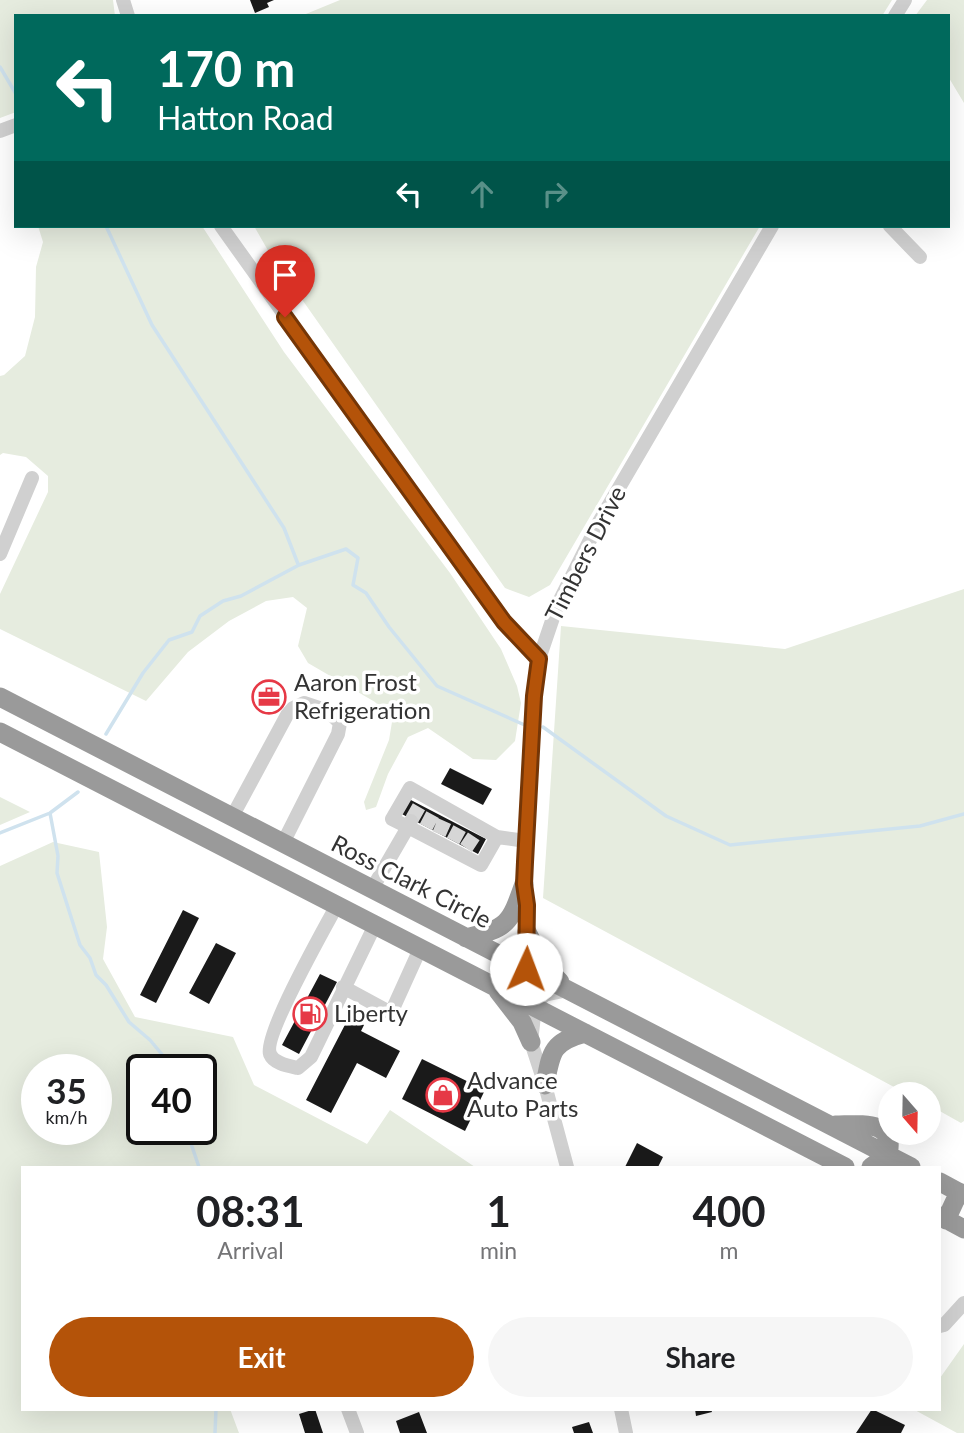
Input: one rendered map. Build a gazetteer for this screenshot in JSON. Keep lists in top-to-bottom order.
{
  "streets": {
    "highway": ["Ross Clark Circle"],
    "street": ["Timbers Drive"]
  },
  "crossings": [
    ["Timbers Drive", "Ross Clark Circle"]
  ],
  "places": {
    "office": ["Aaron Frost Refrigeration"],
    "fuel station": ["Liberty"],
    "shop": ["Advance Auto Parts"]
  },
  "north": "bottom",
  "page": {
    "turn": ["170 m", "Hatton Road"],
    "speed": "35 km/h",
    "limit": "40",
    "eta": [
      "08:31",
      "Arrival",
      "1",
      "min",
      "400",
      "m"
    ],
    "buttons": ["Exit", "Share"]
  }
}
